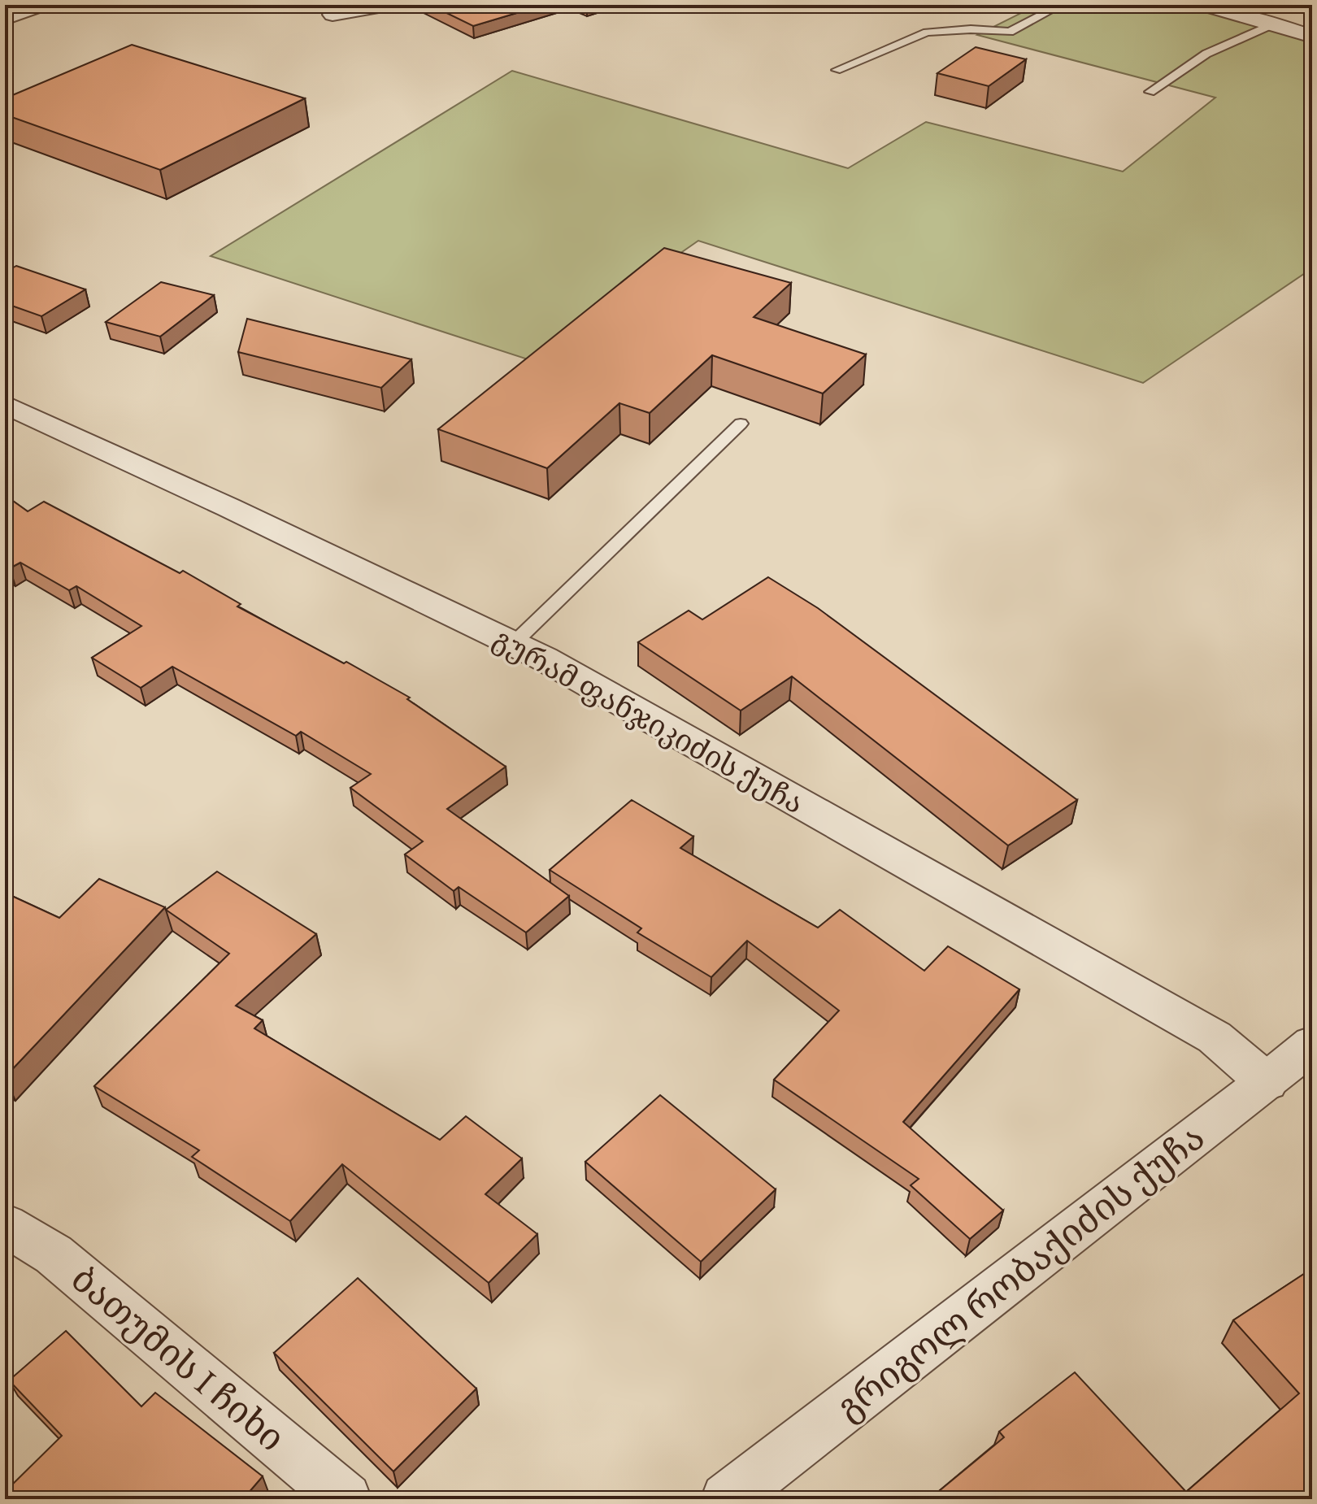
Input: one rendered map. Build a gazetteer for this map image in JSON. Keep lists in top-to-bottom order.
{
  "streets": {
    "street": ["გურამ ფანჯიკიძის ქუჩა", "გრიგოლ რობაქიძის ქუჩა", "ბათუმის I ჩიხი"]
  },
  "crossings": [
    ["გურამ ფანჯიკიძის ქუჩა", "გრიგოლ რობაქიძის ქუჩა"]
  ]
}
